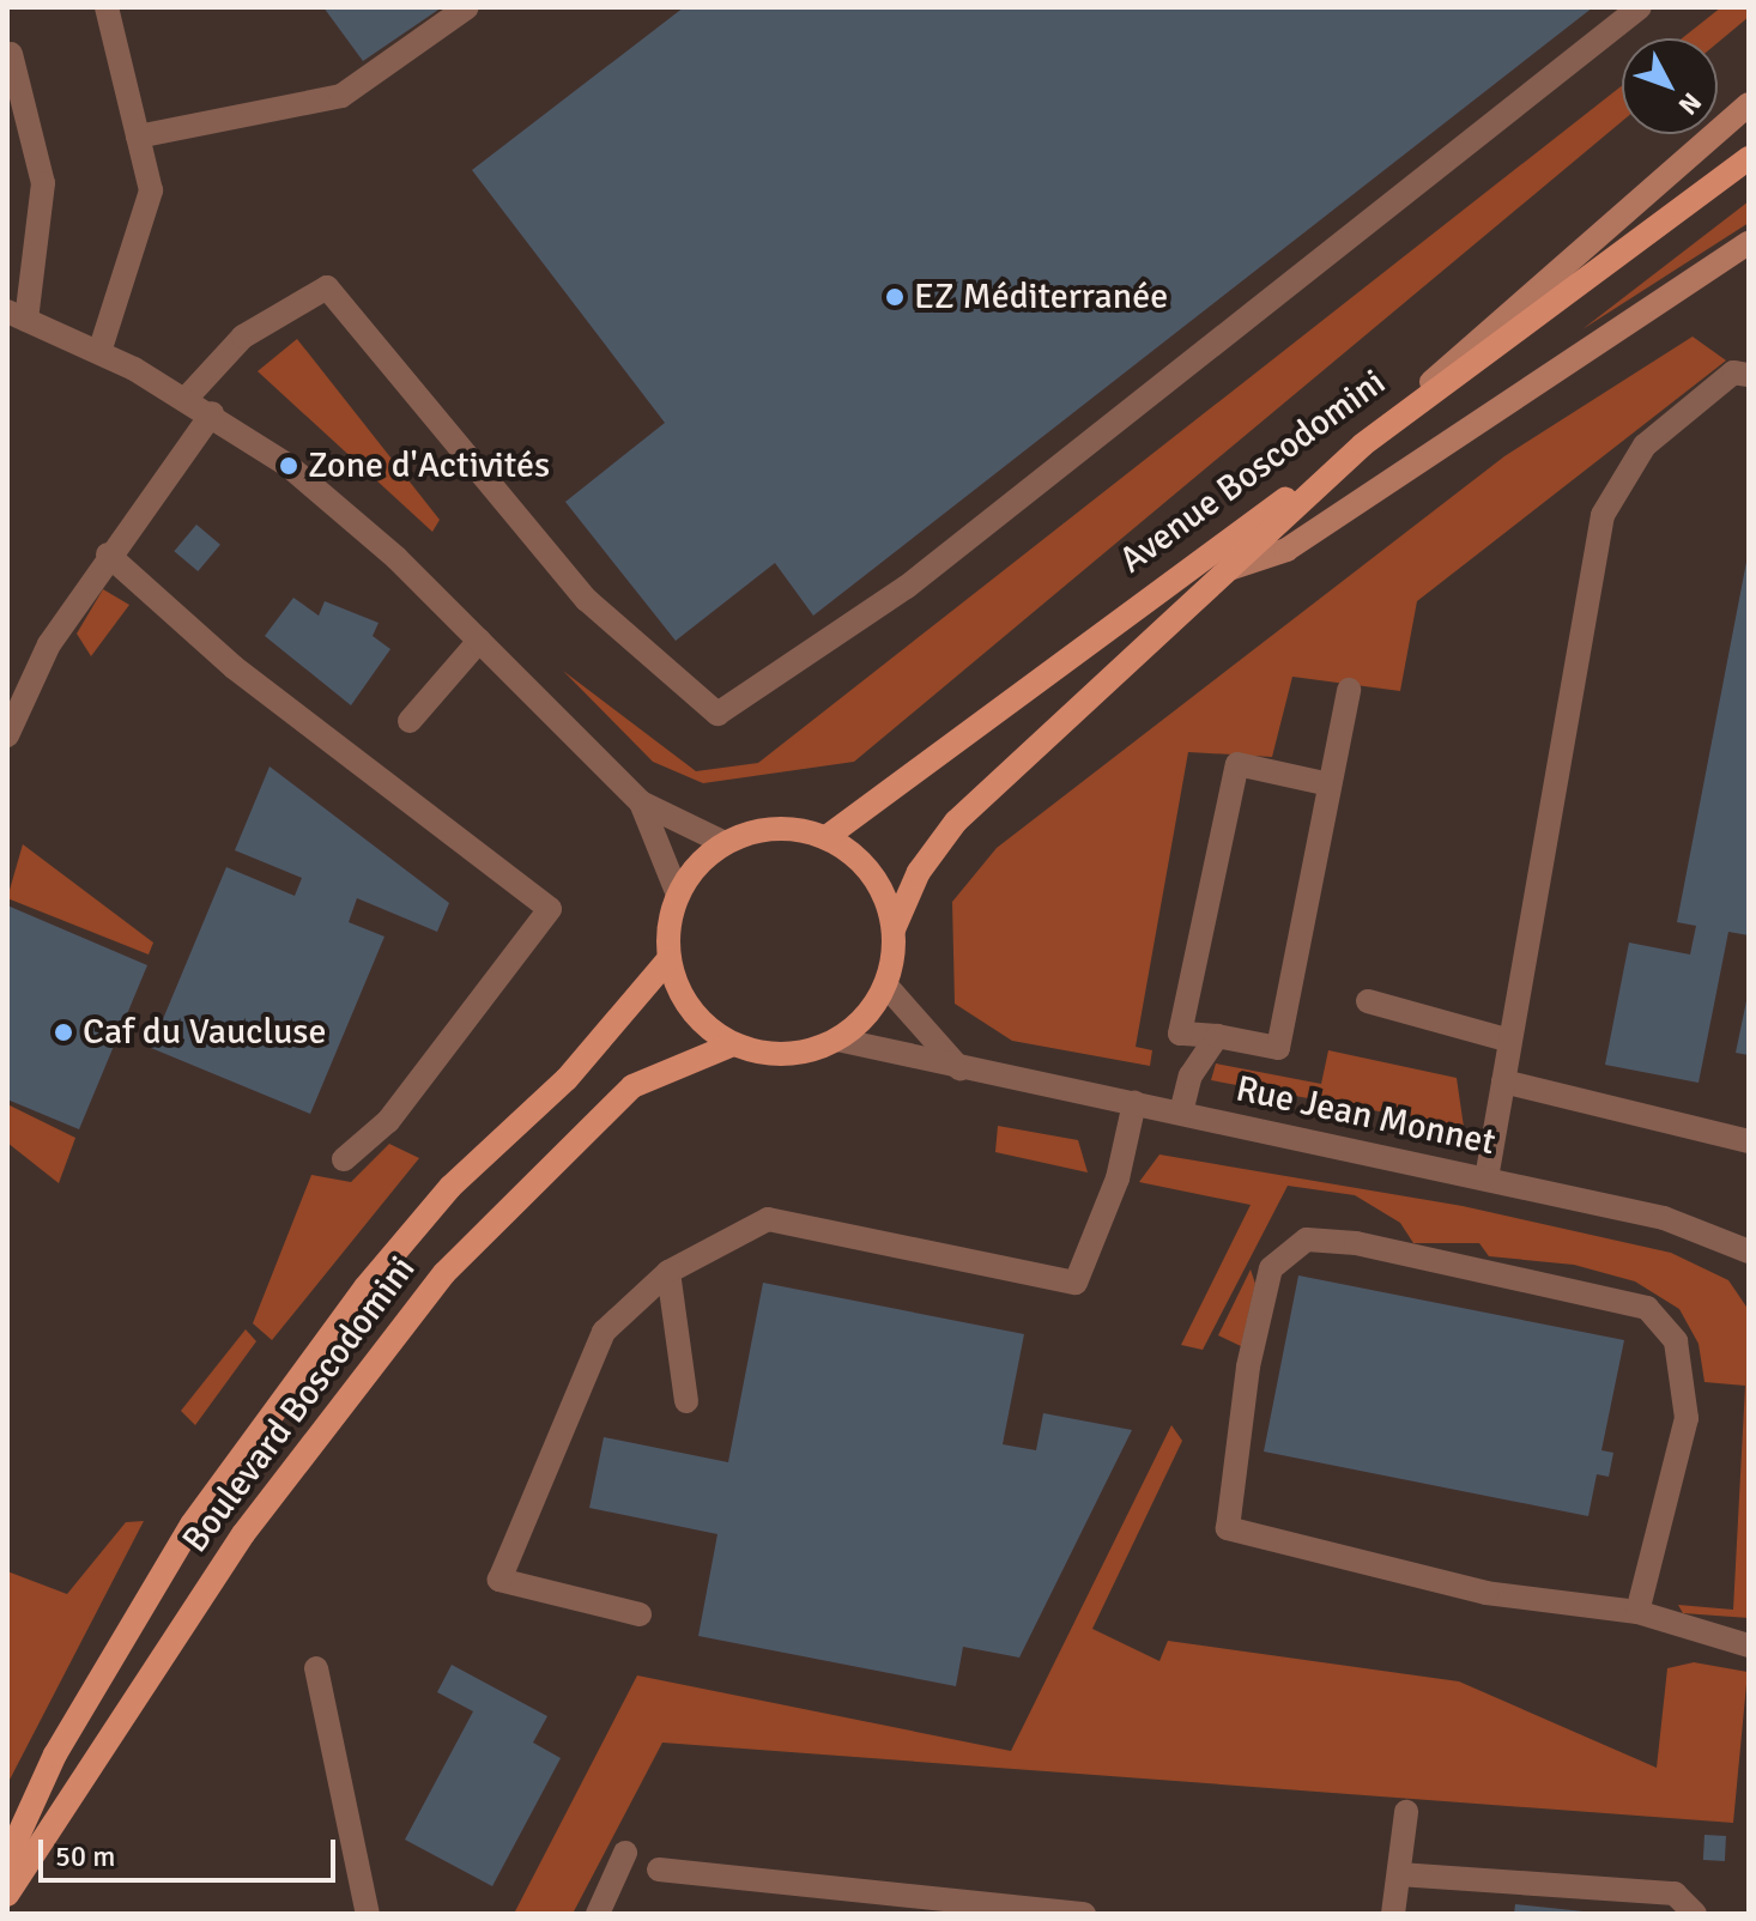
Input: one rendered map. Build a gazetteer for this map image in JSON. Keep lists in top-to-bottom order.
{
  "streets": {
    "main road": ["Avenue Boscodomini", "Boulevard Boscodomini"],
    "street": ["Rue Jean Monnet"]
  },
  "crossings": [
    ["Avenue Boscodomini", "Rue Jean Monnet"],
    ["Avenue Boscodomini", "Boulevard Boscodomini"],
    ["Rue Jean Monnet", "Boulevard Boscodomini"]
  ],
  "places": ["EZ Méditerranée", "Zone d'Activités", "Caf du Vaucluse"],
  "scale_bar": "50 m",
  "north": "bottom right"
}
